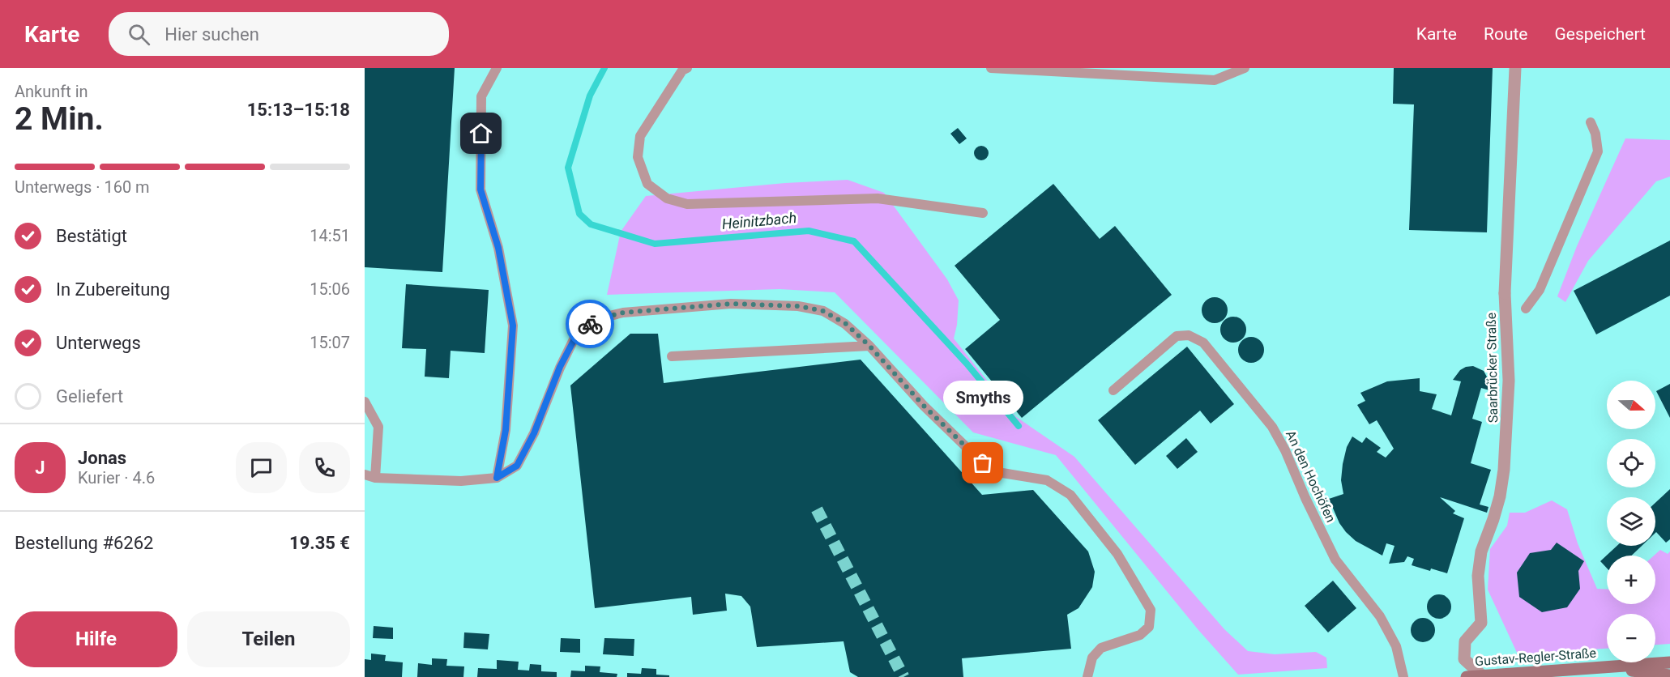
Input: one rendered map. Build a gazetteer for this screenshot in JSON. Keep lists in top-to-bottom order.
{
  "streets": {
    "main road": ["Gustav-Regler-Straße"],
    "street": ["Saarbrücker Straße"],
    "lane": ["An den Hochöfen"]
  },
  "crossings": [
    ["Saarbrücker Straße", "Gustav-Regler-Straße"]
  ],
  "water": ["Heinitzbach"],
  "places": ["Smyths"],
  "north": "right",
  "page": {
    "header": "Karte",
    "search": "Hier suchen",
    "nav": ["Karte", "Route", "Gespeichert"],
    "heading": ["2 Min.", "Ankunft in", "15:13–15:18"],
    "panel": [
      "Jonas",
      "Kurier · 4.6",
      "Bestellung #6262",
      "19.35 €"
    ],
    "bar": "Unterwegs · 160 m",
    "list": [
      ["Bestätigt", "14:51"],
      ["In Zubereitung", "15:06"],
      ["Unterwegs", "15:07"],
      "Geliefert"
    ],
    "map_buttons": ["+", "−"],
    "bubble": "Smyths",
    "round": "J",
    "buttons": ["Hilfe", "Teilen"]
  }
}
